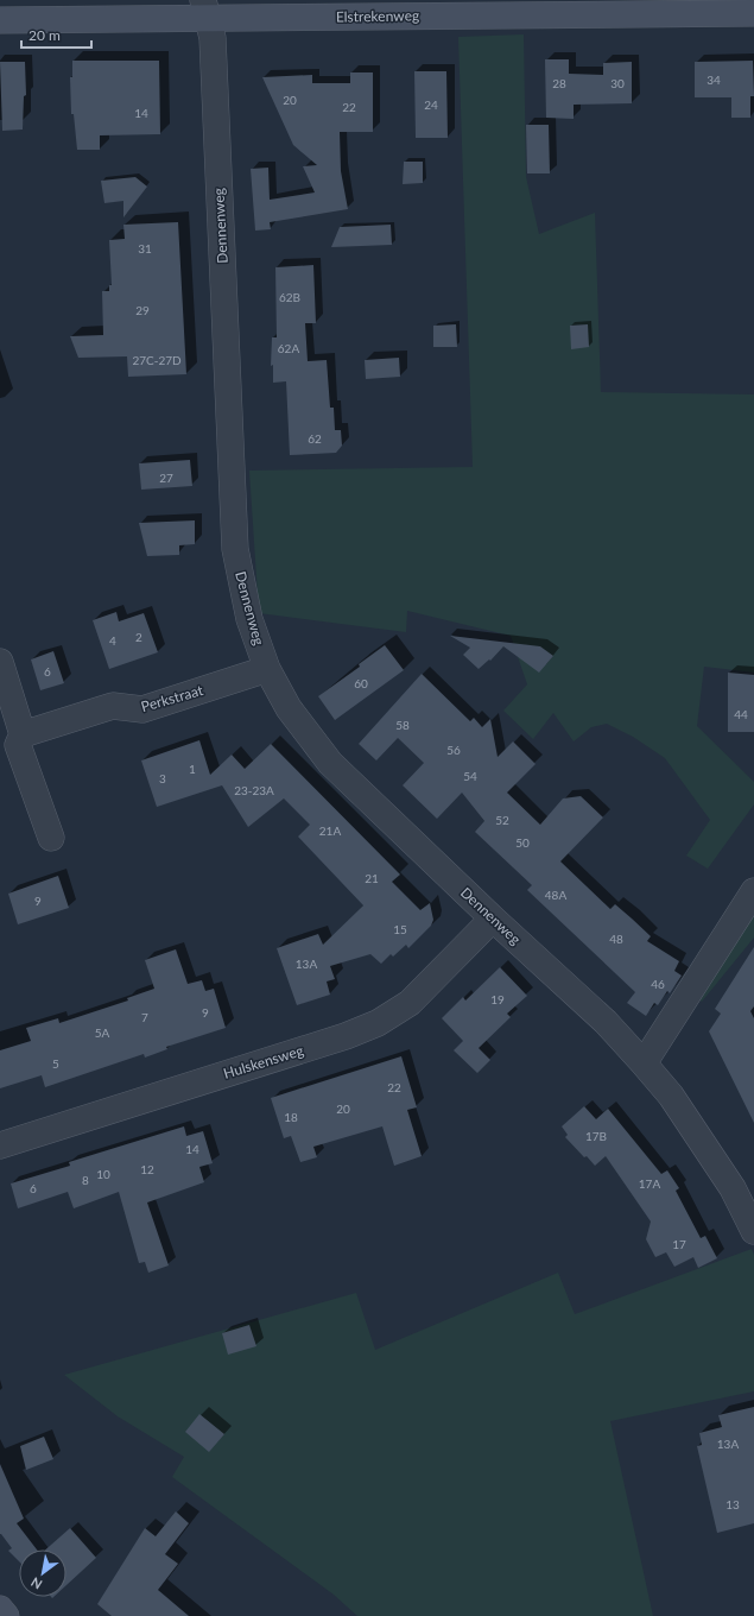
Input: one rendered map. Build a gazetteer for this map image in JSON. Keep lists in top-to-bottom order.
{
  "streets": {
    "street": [
      "Elstrekenweg",
      "Dennenweg",
      "Perkstraat",
      "Hulskensweg"
    ]
  },
  "crossings": [
    ["Elstrekenweg", "Dennenweg"],
    ["Dennenweg", "Perkstraat"],
    ["Dennenweg", "Hulskensweg"]
  ],
  "house_numbers": [
    "34",
    "28",
    "30",
    "20",
    "24",
    "22",
    "14",
    "31",
    "62B",
    "29",
    "62A",
    "27C-27D",
    "62",
    "27",
    "2",
    "4",
    "6",
    "60",
    "44",
    "58",
    "56",
    "1",
    "54",
    "3",
    "23-23A",
    "52",
    "21A",
    "50",
    "21",
    "48A",
    "9",
    "15",
    "48",
    "13A",
    "46",
    "19",
    "9",
    "7",
    "5A",
    "5",
    "22",
    "20",
    "18",
    "17B",
    "14",
    "12",
    "10",
    "8",
    "17A",
    "6",
    "17",
    "13A",
    "13"
  ],
  "scale_bar": "20 m",
  "north": "bottom left"
}
